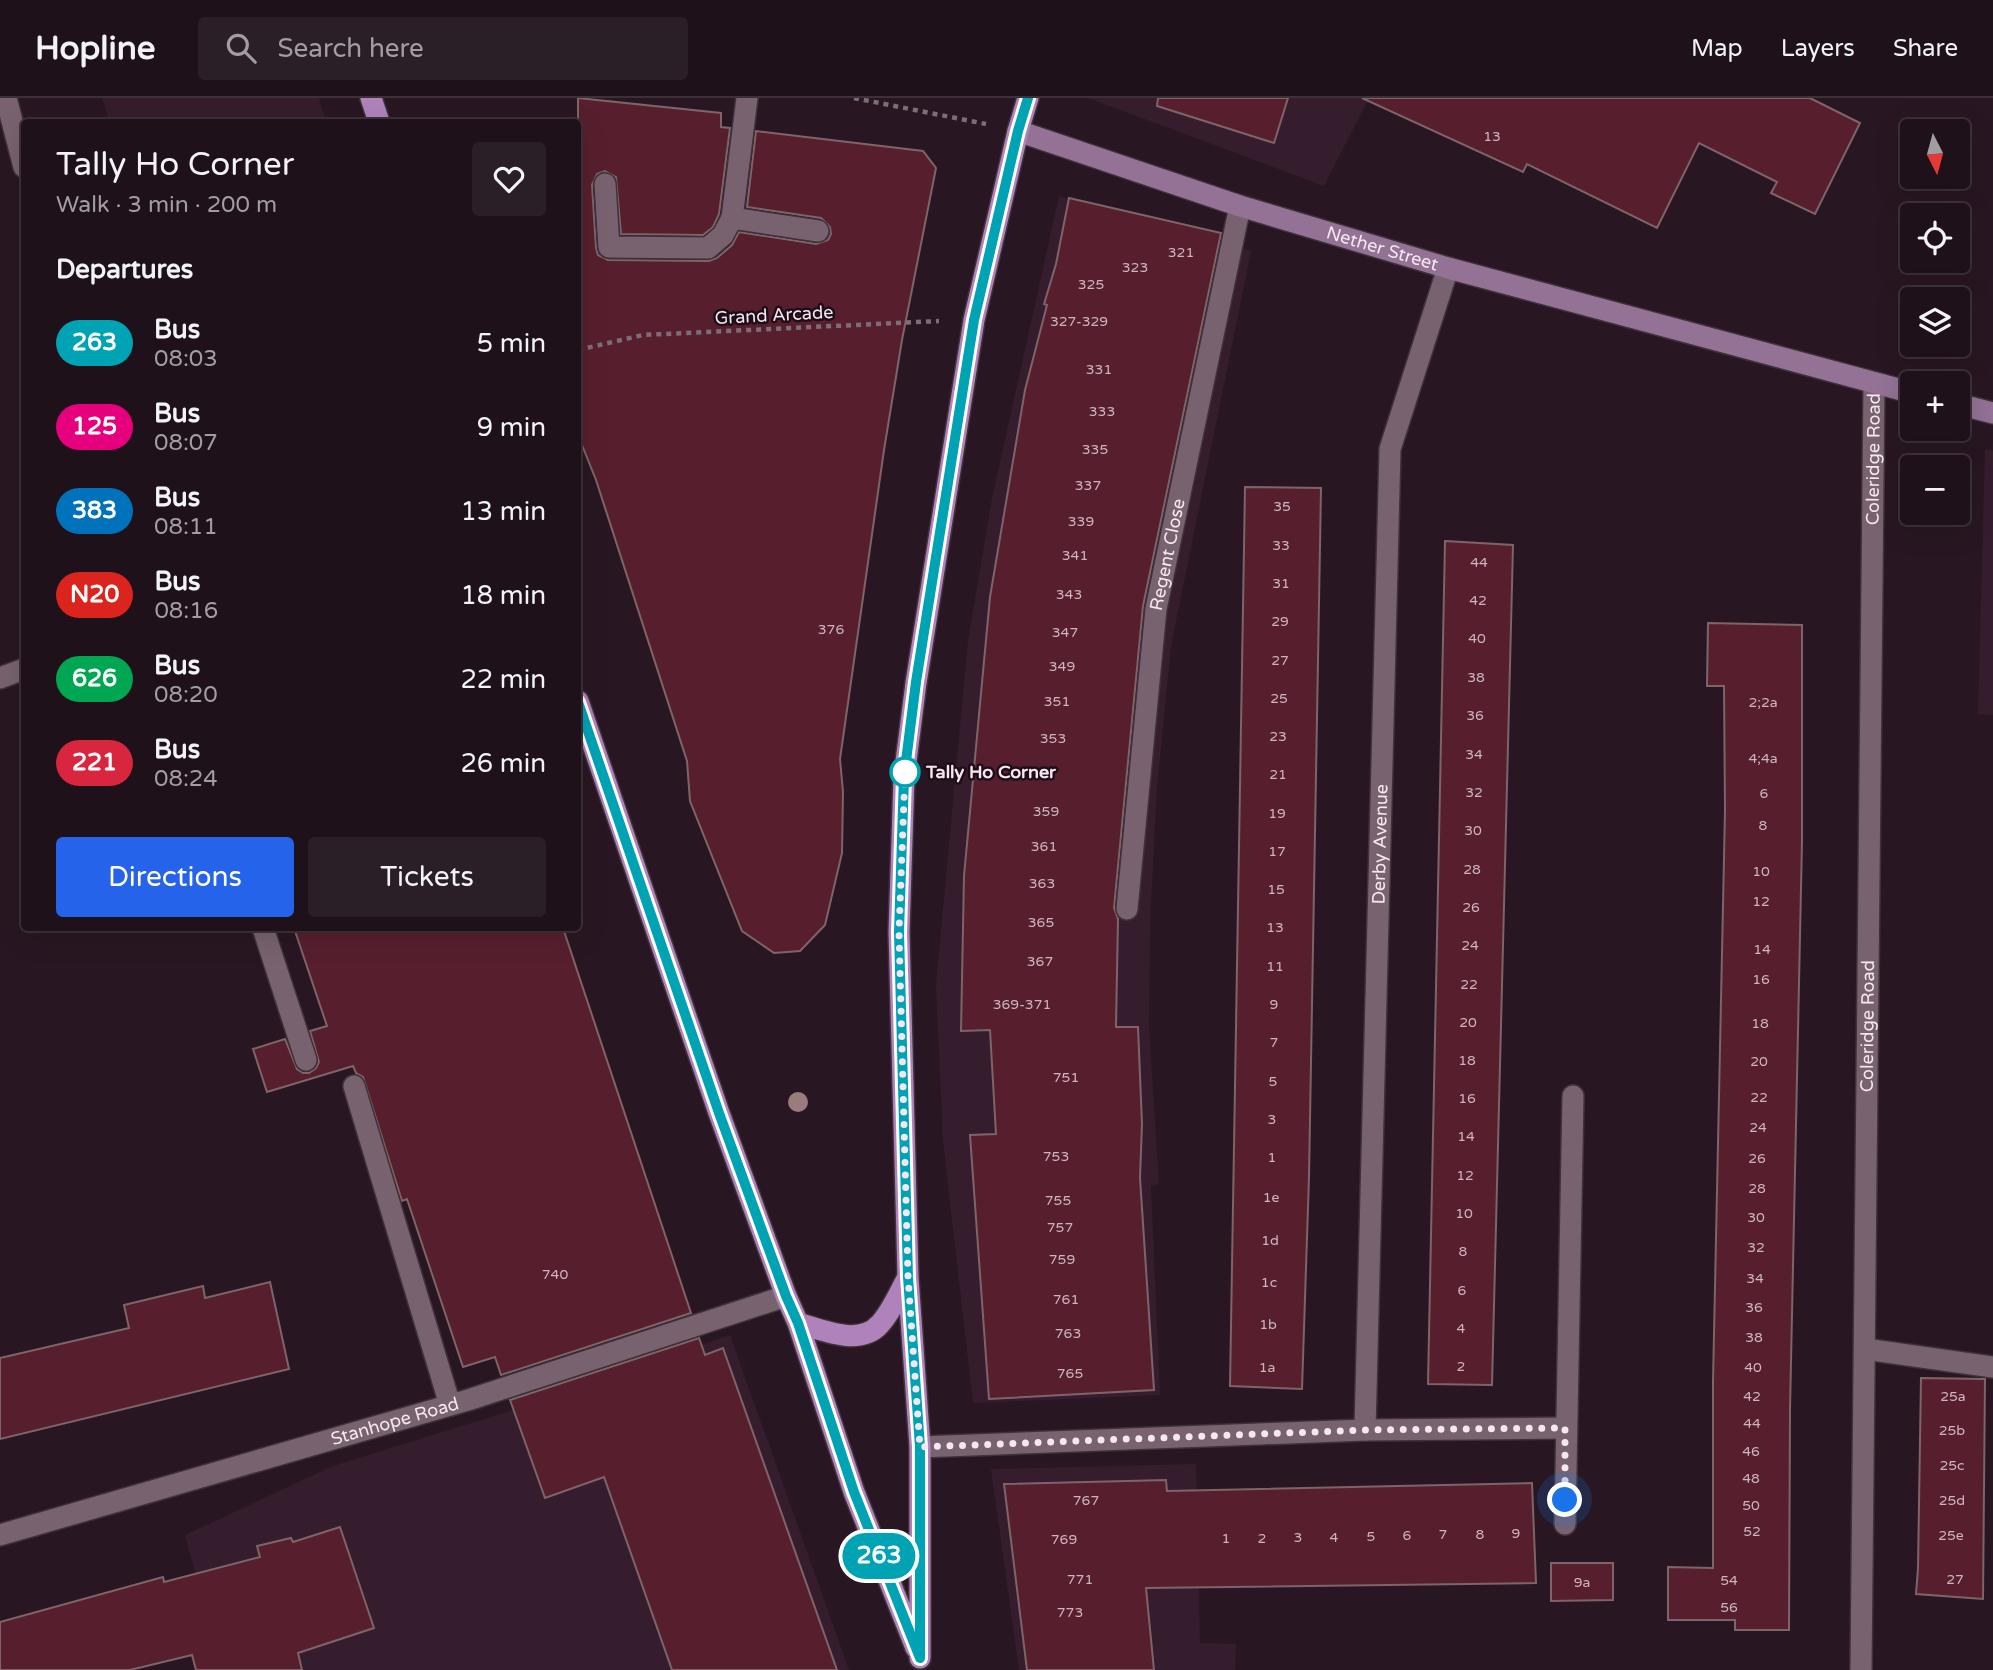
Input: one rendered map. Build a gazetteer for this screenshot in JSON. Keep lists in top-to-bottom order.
{
  "streets": {
    "street": [
      "Nether Street",
      "Coleridge Road",
      "Regent Close",
      "Derby Avenue",
      "Stanhope Road"
    ],
    "path": ["Grand Arcade"]
  },
  "crossings": [
    ["Nether Street", "Coleridge Road"],
    ["Nether Street", "Regent Close"],
    ["Nether Street", "Derby Avenue"]
  ],
  "places": ["Tally Ho Corner"],
  "lines": ["bus line 263"],
  "house_numbers": [
    "13",
    "321",
    "323",
    "325",
    "327-329",
    "331",
    "333",
    "335",
    "337",
    "35",
    "339",
    "33",
    "341",
    "44",
    "31",
    "343",
    "42",
    "29",
    "376",
    "347",
    "40",
    "27",
    "349",
    "38",
    "25",
    "351",
    "2;2a",
    "36",
    "23",
    "353",
    "34",
    "4;4a",
    "21",
    "32",
    "6",
    "359",
    "19",
    "8",
    "30",
    "361",
    "17",
    "28",
    "10",
    "363",
    "15",
    "12",
    "26",
    "365",
    "13",
    "24",
    "14",
    "367",
    "11",
    "16",
    "22",
    "369-371",
    "9",
    "20",
    "18",
    "7",
    "18",
    "20",
    "751",
    "5",
    "22",
    "16",
    "3",
    "24",
    "14",
    "753",
    "1",
    "26",
    "12",
    "28",
    "1e",
    "755",
    "10",
    "30",
    "757",
    "1d",
    "32",
    "8",
    "759",
    "740",
    "34",
    "1c",
    "6",
    "761",
    "36",
    "1b",
    "4",
    "763",
    "38",
    "2",
    "1a",
    "40",
    "765",
    "42",
    "25a",
    "44",
    "25b",
    "46",
    "25c",
    "48",
    "767",
    "25d",
    "50",
    "52",
    "9",
    "7",
    "8",
    "6",
    "25e",
    "5",
    "3",
    "4",
    "1",
    "2",
    "769",
    "771",
    "27",
    "54",
    "9a",
    "56",
    "773"
  ],
  "north": "bottom",
  "page": {
    "header": "Hopline",
    "search": "Search here",
    "nav": ["Map", "Layers", "Share"],
    "on_map": "263",
    "map_buttons": ["+", "−"],
    "heading": [
      ["Tally Ho Corner", "Walk · 3 min · 200 m"],
      "Departures"
    ],
    "list": [
      {
        "mark": "263",
        "name": "Bus",
        "note": "08:03",
        "value": "5 min"
      },
      {
        "mark": "125",
        "name": "Bus",
        "note": "08:07",
        "value": "9 min"
      },
      {
        "mark": "383",
        "name": "Bus",
        "note": "08:11",
        "value": "13 min"
      },
      {
        "mark": "N20",
        "name": "Bus",
        "note": "08:16",
        "value": "18 min"
      },
      {
        "mark": "626",
        "name": "Bus",
        "note": "08:20",
        "value": "22 min"
      },
      {
        "mark": "221",
        "name": "Bus",
        "note": "08:24",
        "value": "26 min"
      }
    ],
    "buttons": ["Directions", "Tickets"]
  }
}
